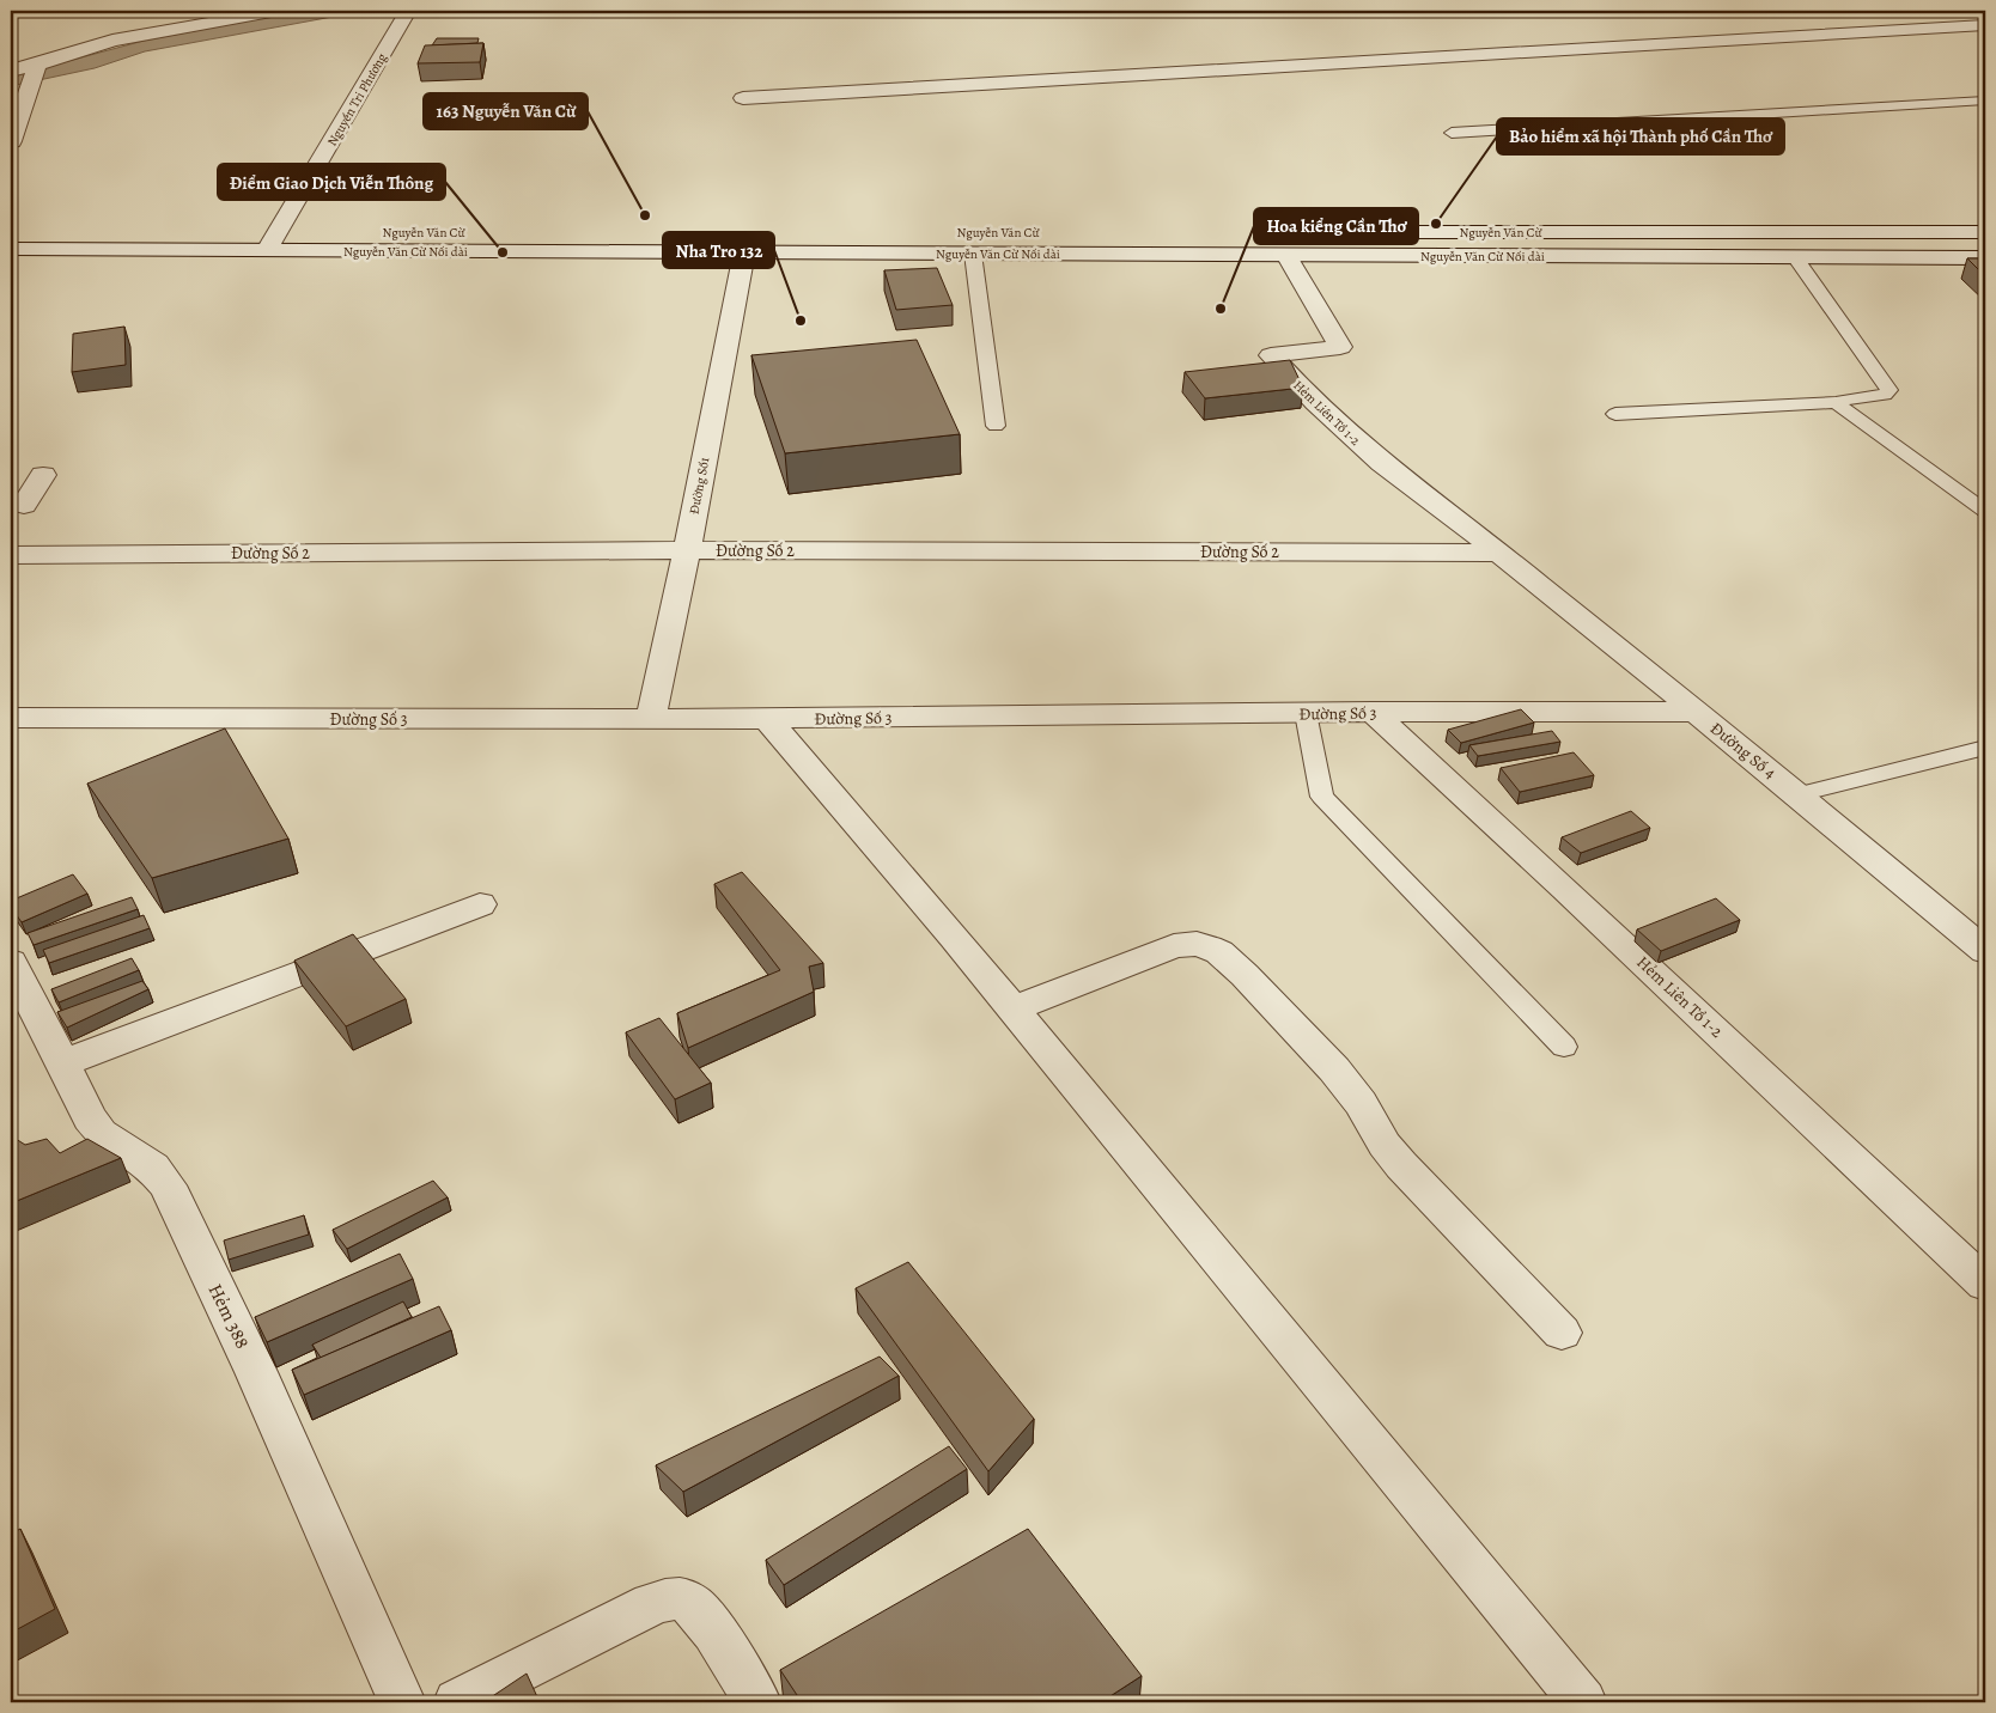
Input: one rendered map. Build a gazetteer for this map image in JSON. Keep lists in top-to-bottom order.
{
  "streets": {
    "street": [
      "Nguyển Tri Phương",
      "Nguyễn Văn Cừ",
      "Nguyễn Văn Cừ Nối dài",
      "Hẻm Liên Tổ 1-2",
      "Đường Số1",
      "Đường Số 2",
      "Đường Số 3",
      "Đường Số 4",
      "Hẻm 388"
    ]
  },
  "crossings": [
    ["Nguyển Tri Phương", "Nguyễn Văn Cừ"],
    ["Nguyển Tri Phương", "Nguyễn Văn Cừ Nối dài"],
    ["Nguyễn Văn Cừ", "Nguyễn Văn Cừ Nối dài"],
    ["Nguyễn Văn Cừ Nối dài", "Hẻm Liên Tổ 1-2"],
    ["Nguyễn Văn Cừ Nối dài", "Đường Số1"],
    ["Hẻm Liên Tổ 1-2", "Đường Số 2"],
    ["Hẻm Liên Tổ 1-2", "Đường Số 3"],
    ["Hẻm Liên Tổ 1-2", "Đường Số 4"],
    ["Đường Số1", "Đường Số 2"],
    ["Đường Số1", "Đường Số 3"],
    ["Đường Số 2", "Đường Số 4"],
    ["Đường Số 3", "Đường Số 4"]
  ],
  "places": [
    "163 Nguyễn Văn Cừ",
    "Bảo hiểm xã hội Thành phố Cần Thơ",
    "Điểm Giao Dịch Viễn Thông",
    "Hoa kiểng Cần Thơ",
    "Nha Tro 132"
  ]
}
